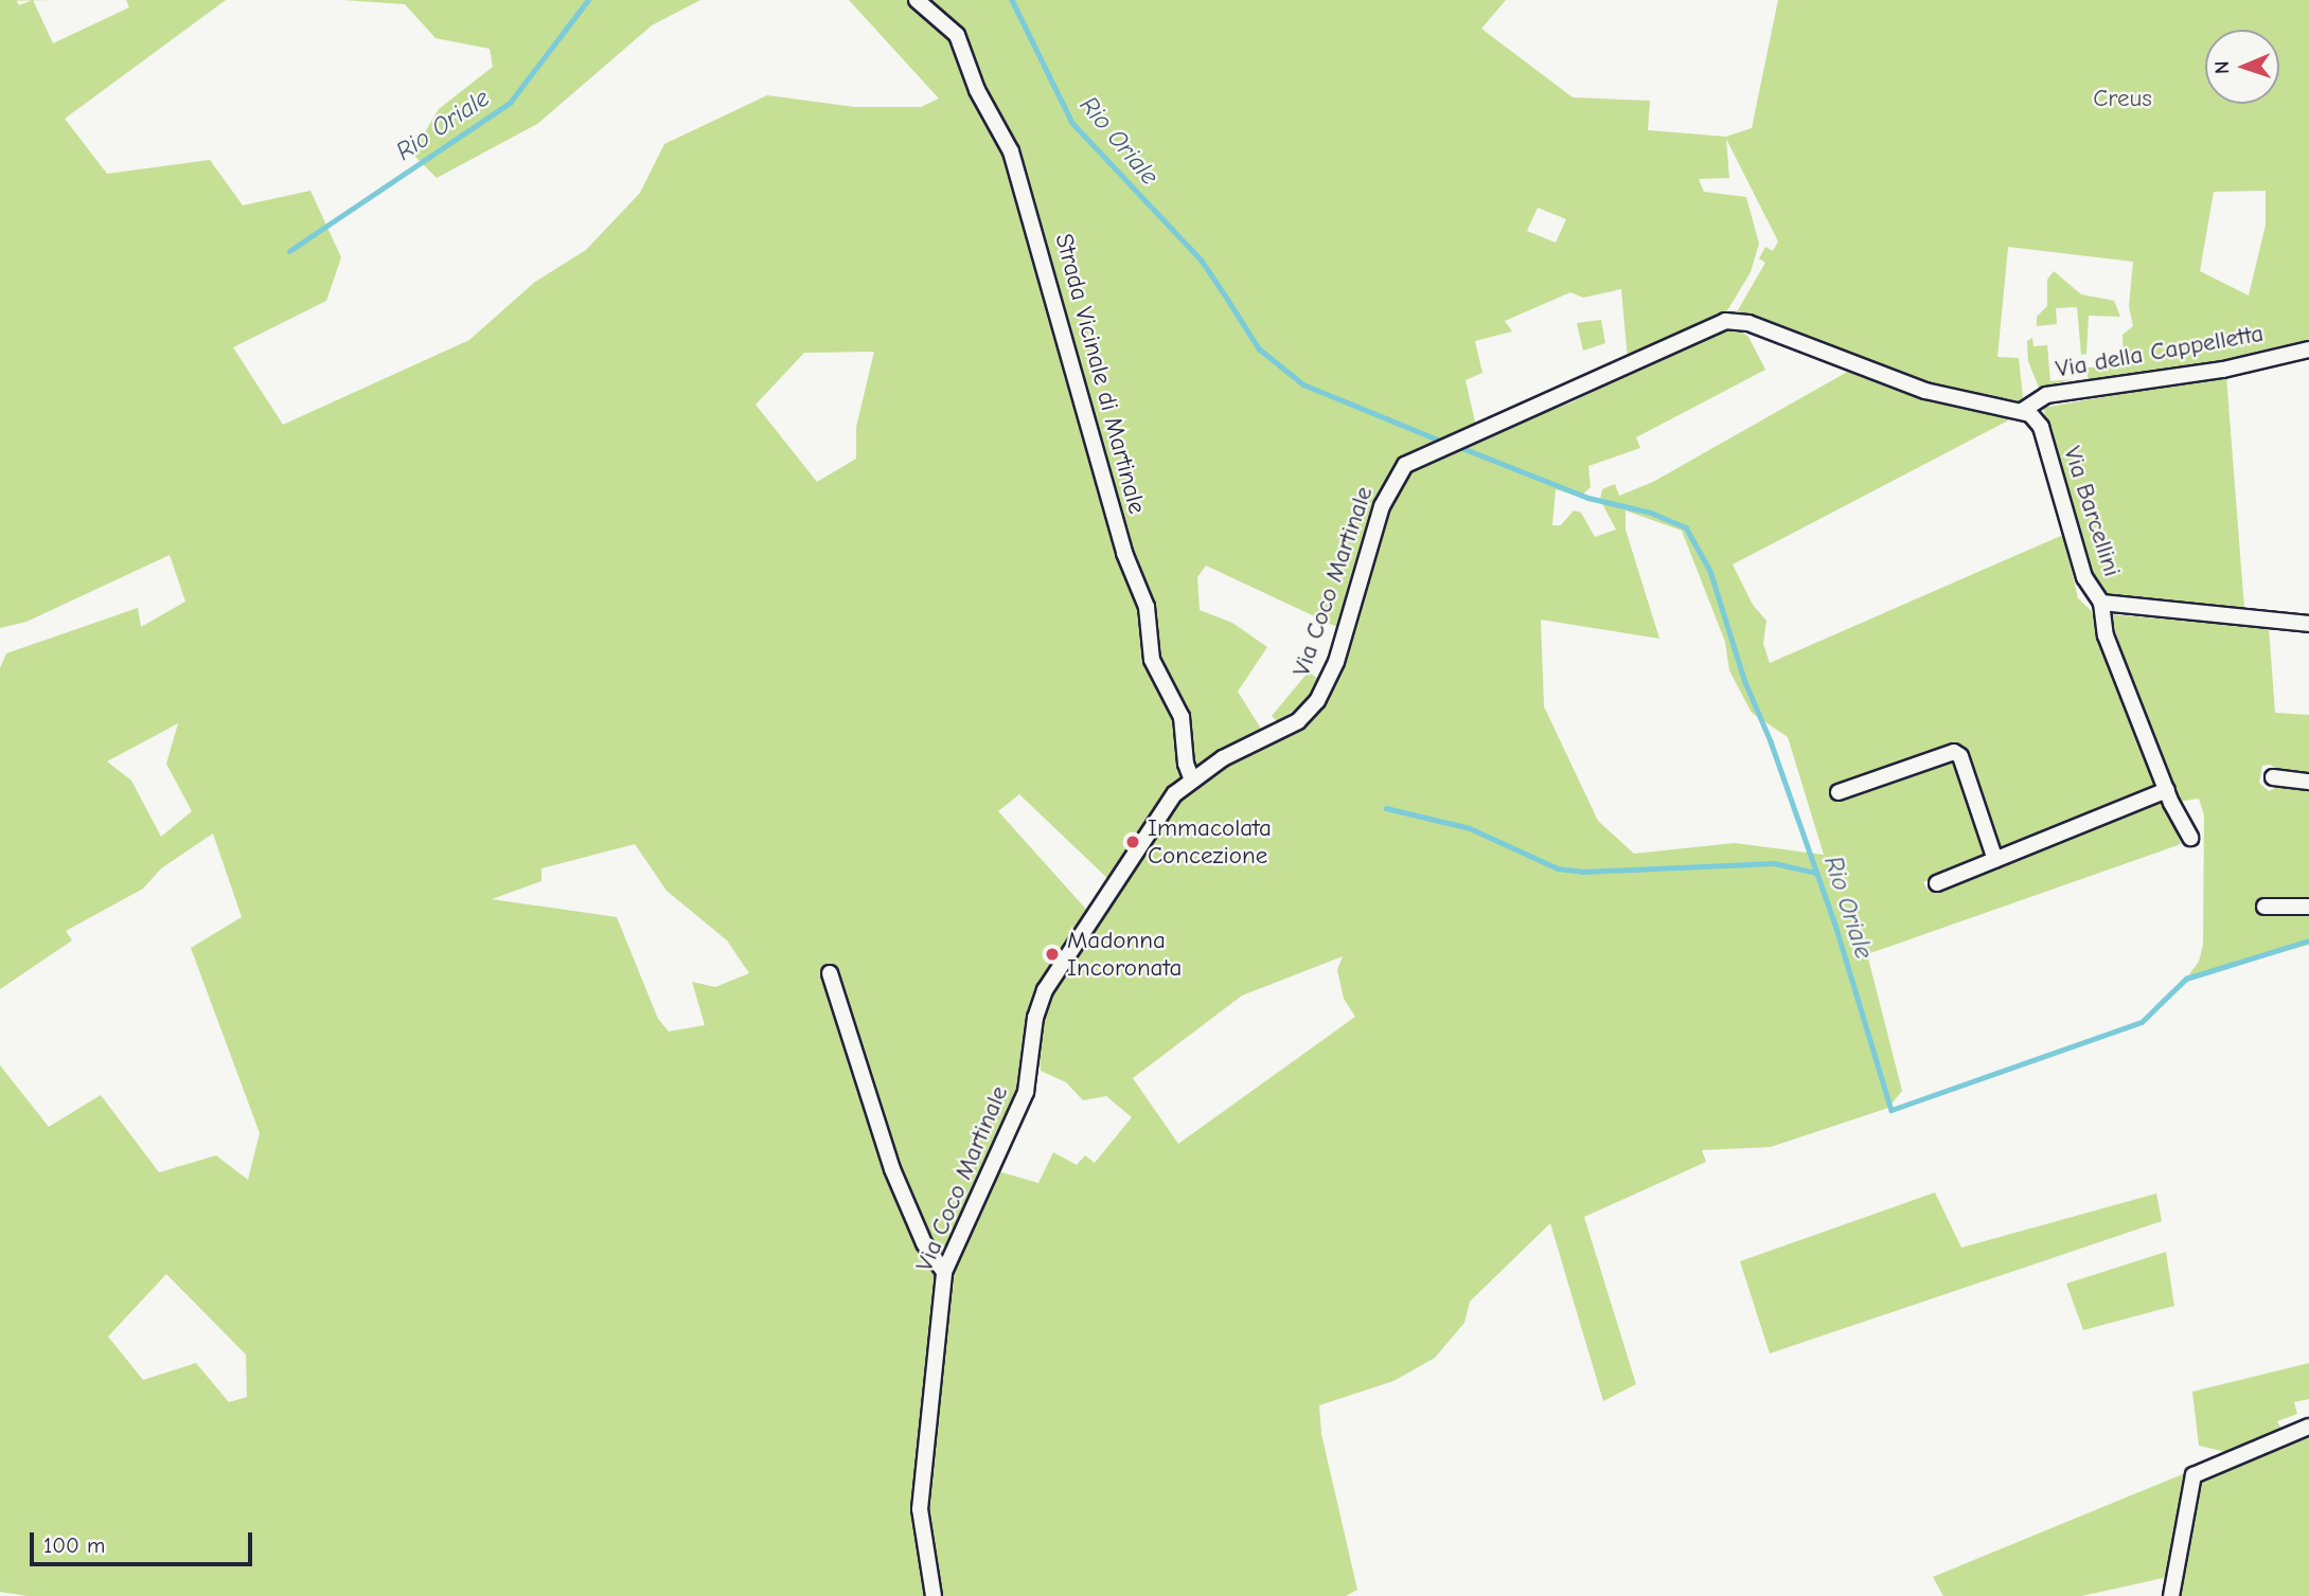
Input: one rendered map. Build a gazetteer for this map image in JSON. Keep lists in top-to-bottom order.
{
  "streets": {
    "street": [
      "Via della Cappelletta",
      "Strada Vicinale di Martinale",
      "Via Barcellini",
      "Via Coco Martinale"
    ]
  },
  "crossings": [
    ["Via della Cappelletta", "Via Barcellini"],
    ["Via della Cappelletta", "Via Coco Martinale"],
    ["Strada Vicinale di Martinale", "Via Coco Martinale"],
    ["Via Barcellini", "Via Coco Martinale"]
  ],
  "water": ["Rio Oriale"],
  "parks": ["Creus"],
  "places": ["Immacolata Concezione", "Madonna Incoronata"],
  "scale_bar": "100 m",
  "north": "left"
}
